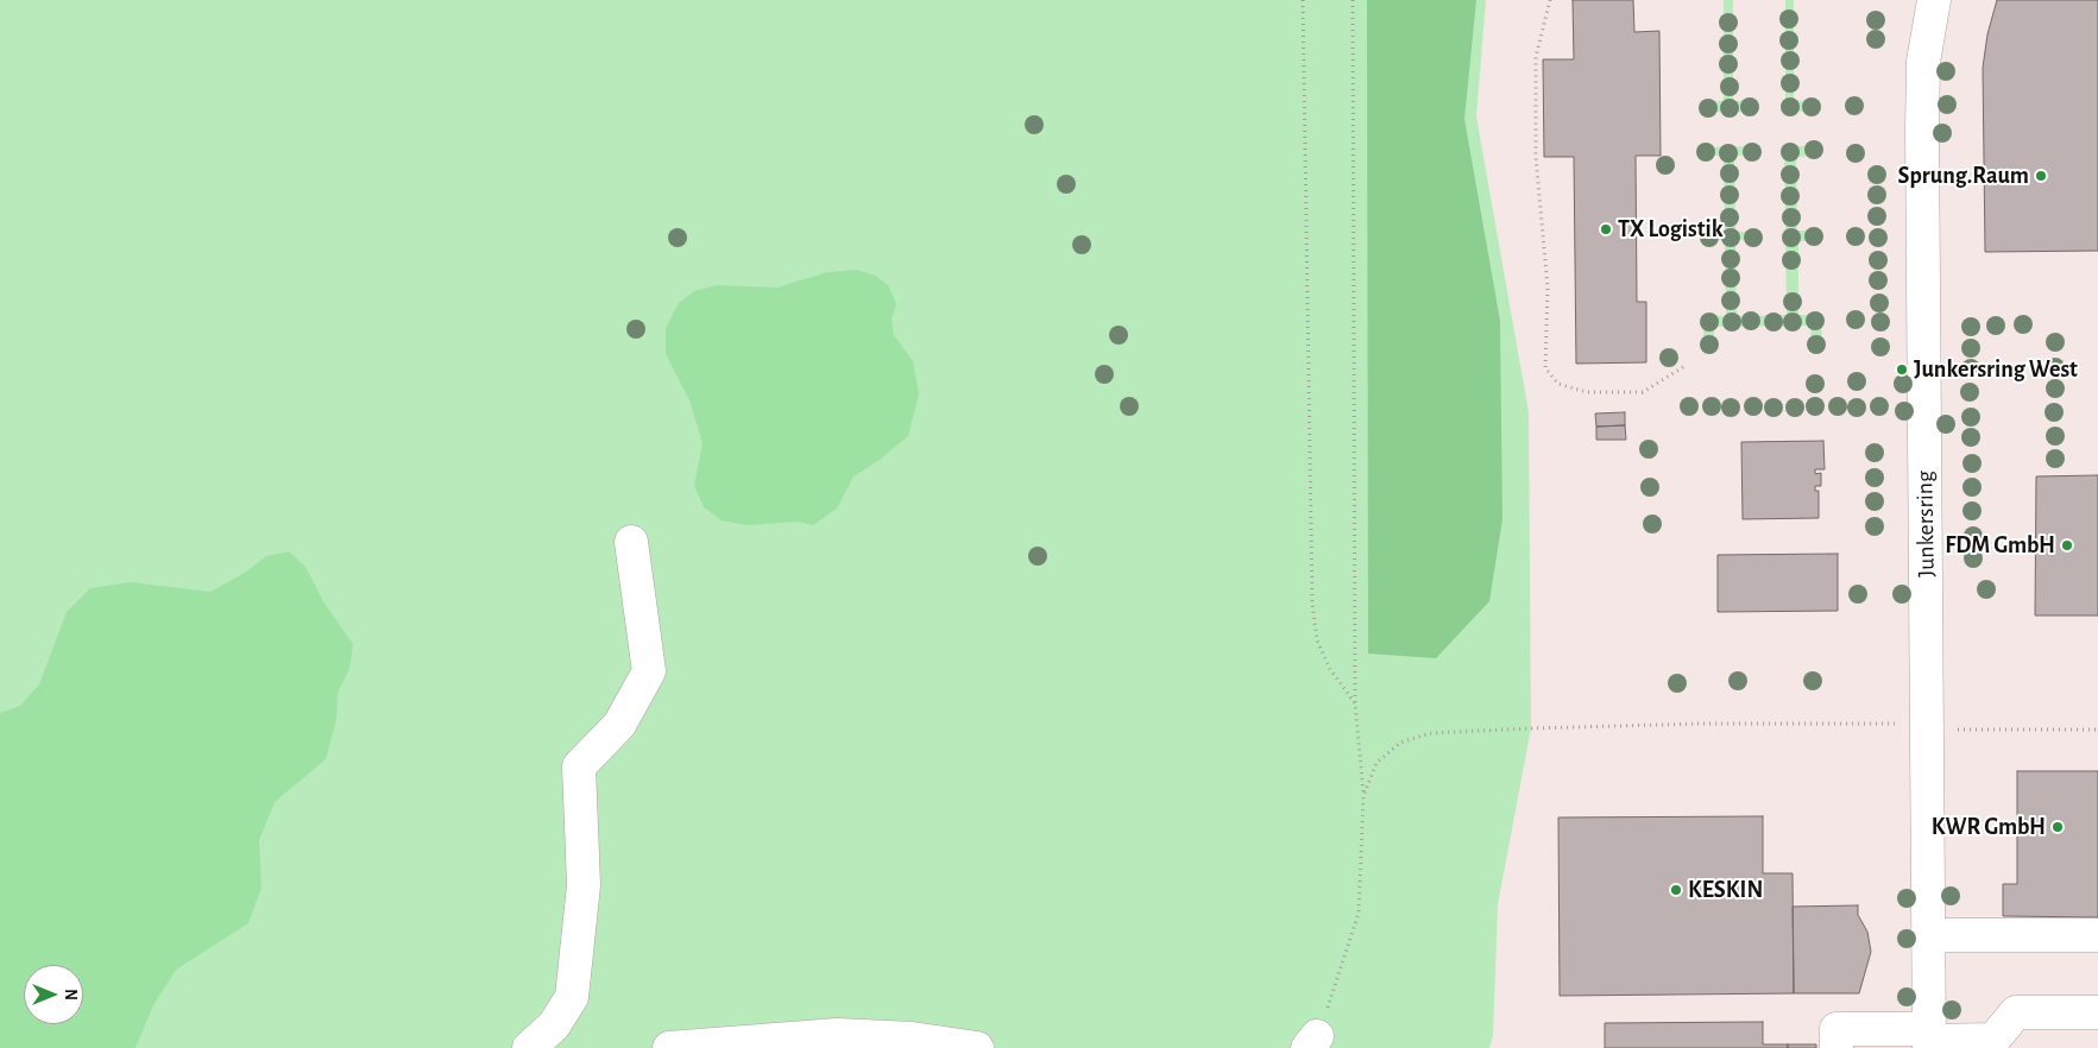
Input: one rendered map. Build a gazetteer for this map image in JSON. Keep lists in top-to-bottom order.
{
  "streets": {
    "street": ["Junkersring"]
  },
  "places": [
    "Sprung.Raum",
    "TX Logistik",
    "Junkersring West",
    "FDM GmbH",
    "KWR GmbH",
    "KESKIN"
  ],
  "north": "right"
}
